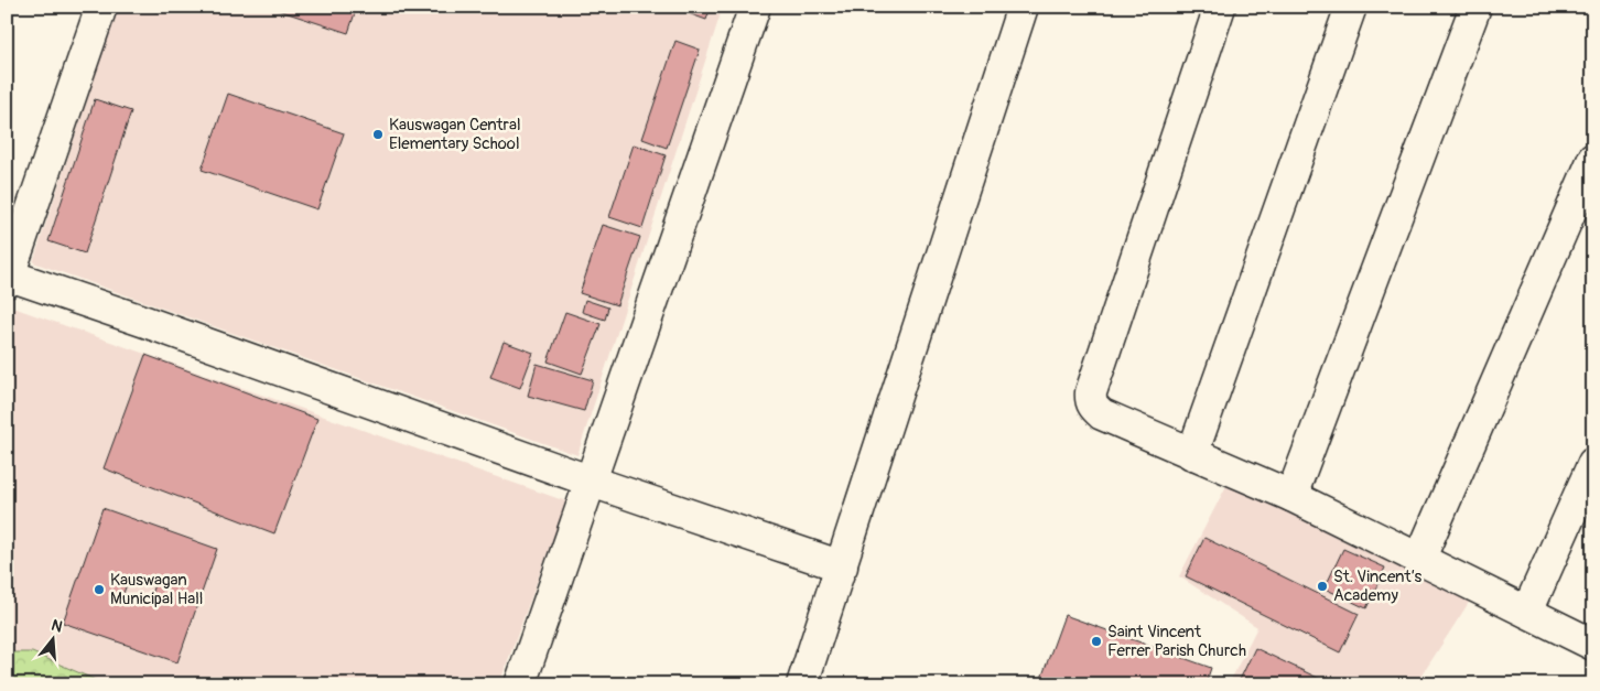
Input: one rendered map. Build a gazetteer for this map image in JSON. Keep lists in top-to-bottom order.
{
  "places": [
    "Kauswagan Central Elementary School",
    "St. Vincent’s Academy",
    "Kauswagan Municipal Hall",
    "Saint Vincent Ferrer Parish Church"
  ],
  "north": "top"
}
